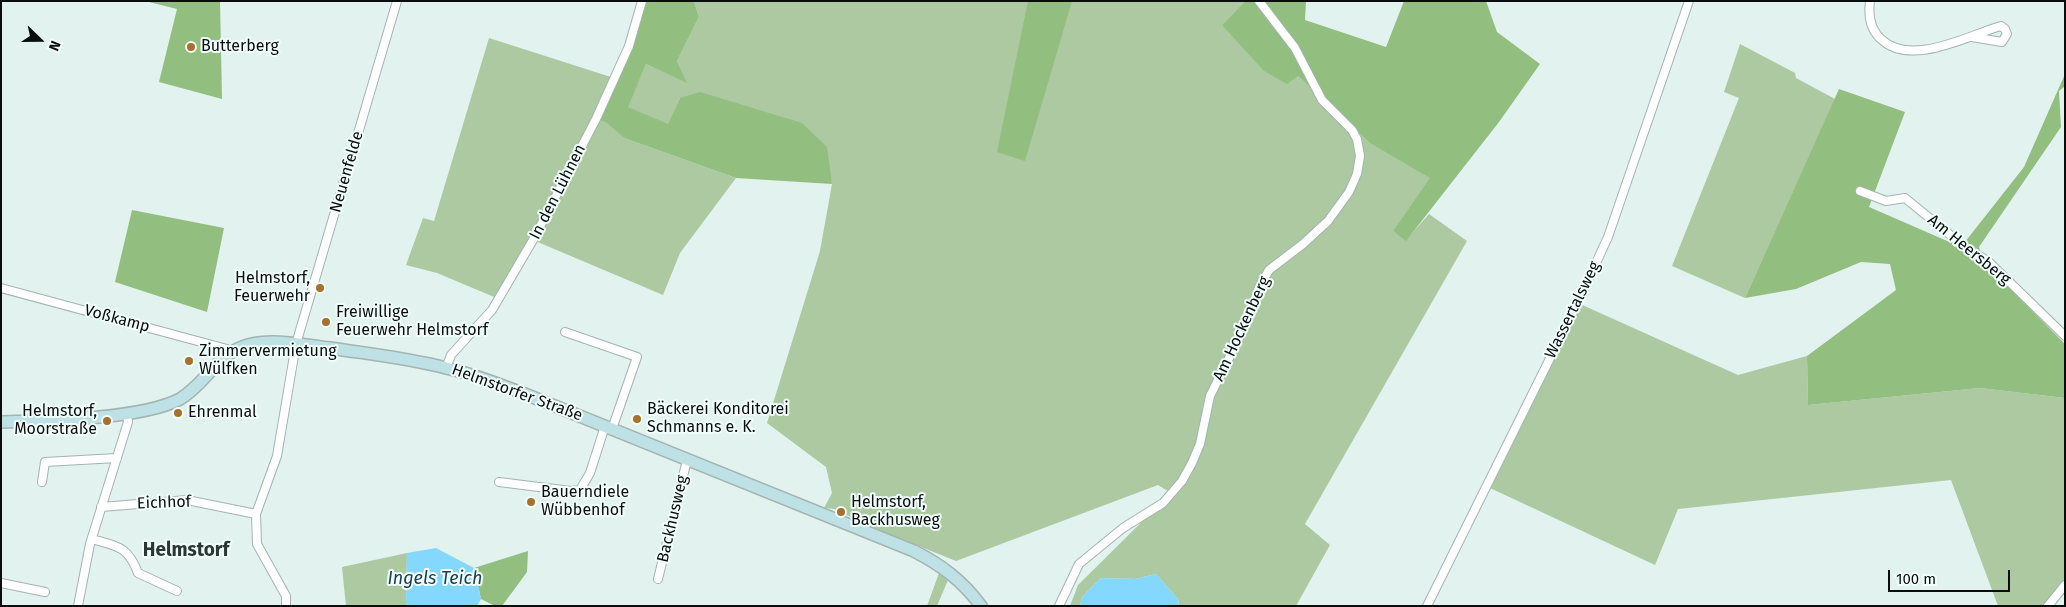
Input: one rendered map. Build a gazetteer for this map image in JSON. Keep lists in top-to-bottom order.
{
  "streets": {
    "main road": ["Helmstorfer Straße"],
    "street": [
      "Neuenfelde",
      "In den Lühnen",
      "Am Heersberg",
      "Wassertalsweg",
      "Voßkamp",
      "Am Hockenberg",
      "Eichhof",
      "Backhusweg"
    ]
  },
  "crossings": [
    ["Neuenfelde", "Helmstorfer Straße"],
    ["Neuenfelde", "Eichhof"],
    ["In den Lühnen", "Helmstorfer Straße"],
    ["Voßkamp", "Helmstorfer Straße"],
    ["Helmstorfer Straße", "Backhusweg"]
  ],
  "districts": ["Helmstorf"],
  "water": ["Ingels Teich"],
  "places": [
    "Butterberg",
    "Helmstorf, Feuerwehr",
    "Freiwillige Feuerwehr Helmstorf",
    "Zimmervermietung Wülfken",
    "Ehrenmal",
    "Bäckerei Konditorei Schmanns e. K.",
    "Helmstorf, Moorstraße",
    "Bauerndiele Wübbenhof",
    "Helmstorf, Backhusweg"
  ],
  "scale_bar": "100 m",
  "north": "right"
}
